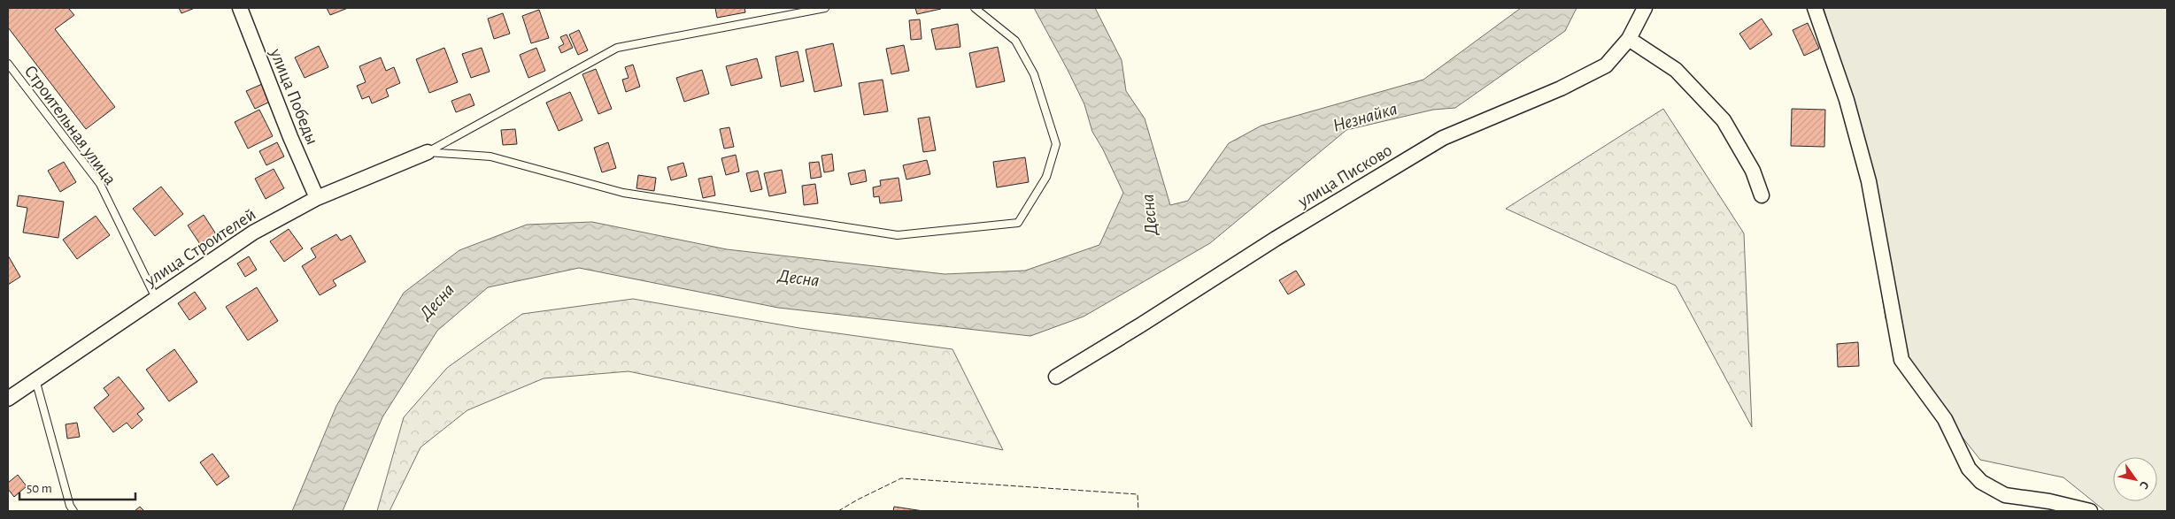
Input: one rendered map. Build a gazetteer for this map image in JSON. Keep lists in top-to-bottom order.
{
  "streets": {
    "street": ["улица Победы", "улица Писково", "улица Строителей"],
    "lane": ["Строительная улица"]
  },
  "crossings": [
    ["улица Победы", "улица Строителей"],
    ["Строительная улица", "улица Строителей"]
  ],
  "water": ["Незнайка", "Десна"],
  "scale_bar": "50 m",
  "north": "bottom right"
}
